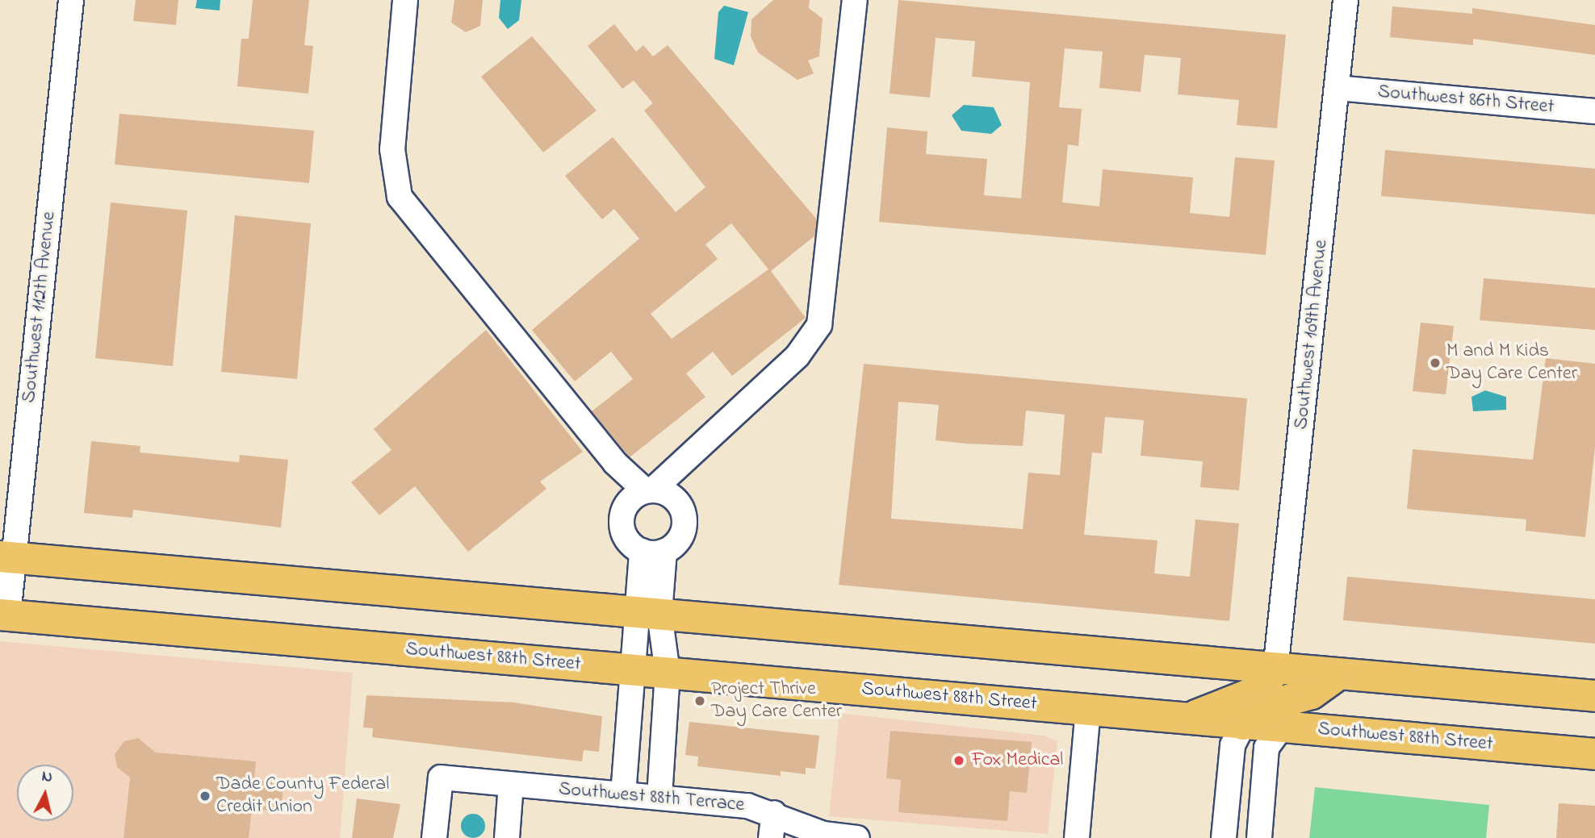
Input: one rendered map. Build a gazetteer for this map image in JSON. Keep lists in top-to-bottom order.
{
  "streets": {
    "main road": ["Southwest 88th Street"],
    "street": [
      "Southwest 86th Street",
      "Southwest 112th Avenue",
      "Southwest 109th Avenue",
      "Southwest 88th Terrace"
    ]
  },
  "crossings": [
    ["Southwest 86th Street", "Southwest 109th Avenue"],
    ["Southwest 112th Avenue", "Southwest 88th Street"]
  ],
  "places": [
    "M and M Kids Day Care Center",
    "Project Thrive Day Care Center",
    "Fox Medical",
    "Dade County Federal Credit Union"
  ],
  "north": "top"
}
